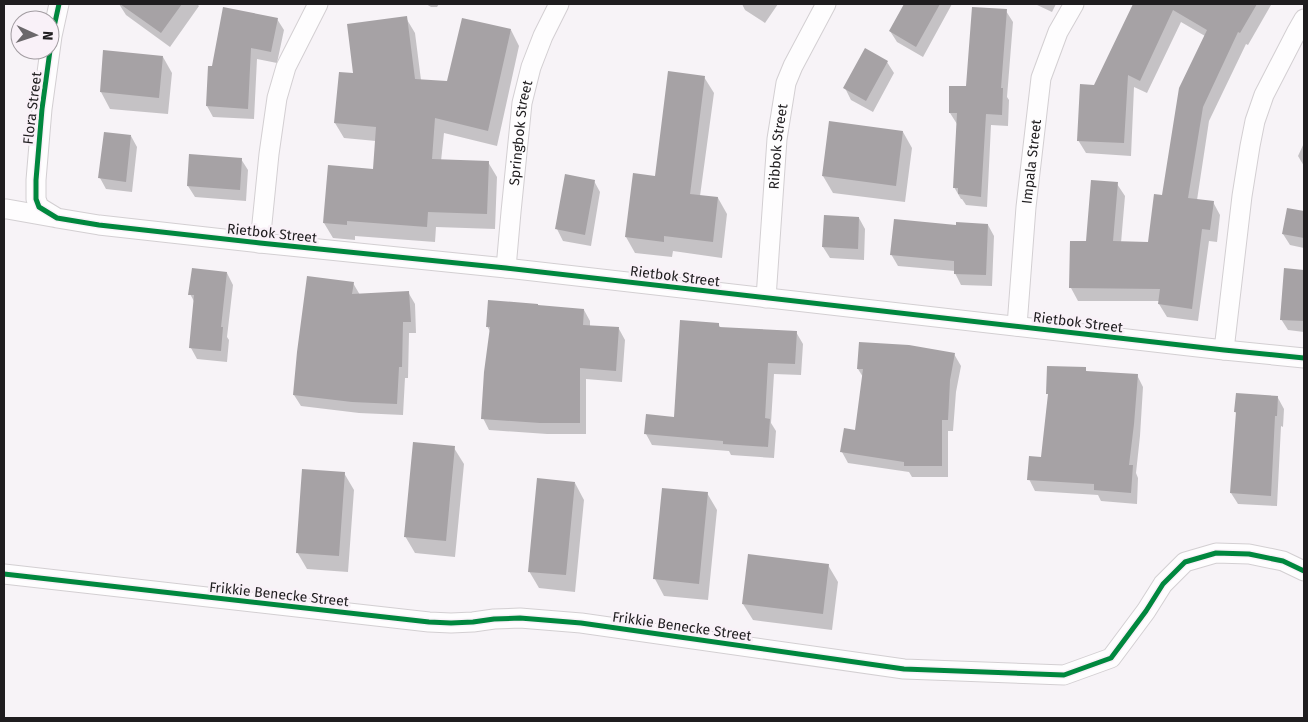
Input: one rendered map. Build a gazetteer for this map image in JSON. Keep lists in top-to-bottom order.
{
  "streets": {
    "street": [
      "Flora Street",
      "Springbok Street",
      "Ribbok Street",
      "Impala Street",
      "Rietbok Street",
      "Frikkie Benecke Street"
    ]
  },
  "crossings": [
    ["Flora Street", "Rietbok Street"],
    ["Springbok Street", "Rietbok Street"],
    ["Ribbok Street", "Rietbok Street"],
    ["Impala Street", "Rietbok Street"]
  ],
  "north": "right"
}
